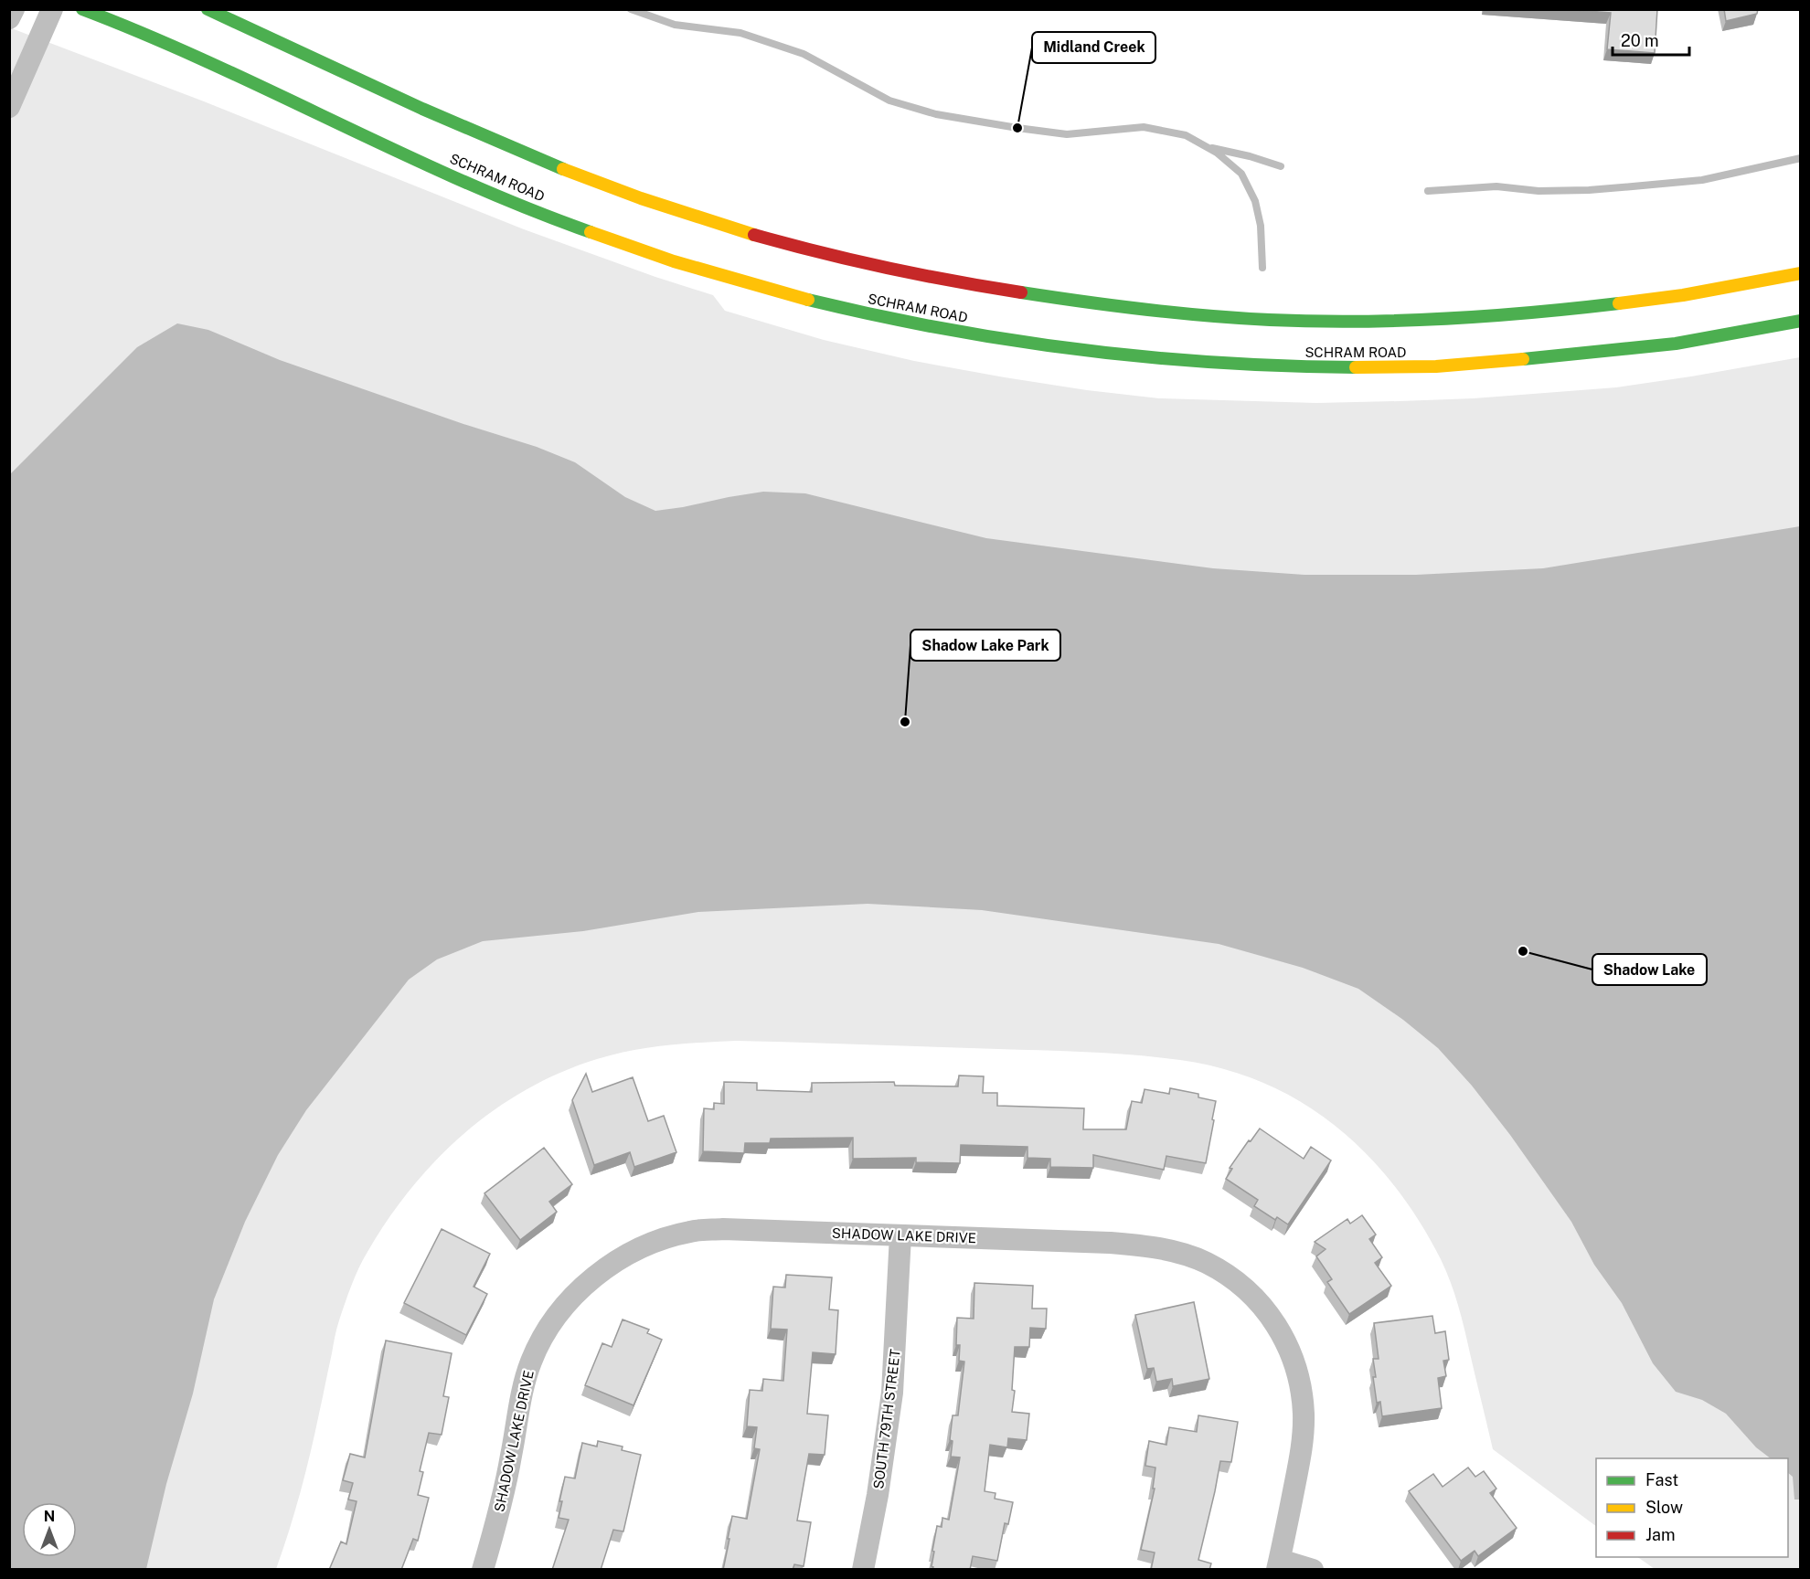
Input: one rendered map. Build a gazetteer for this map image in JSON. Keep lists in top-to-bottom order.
{
  "streets": {
    "main road": ["SCHRAM ROAD"],
    "street": ["SHADOW LAKE DRIVE", "SOUTH 79TH STREET"]
  },
  "crossings": [
    ["SHADOW LAKE DRIVE", "SOUTH 79TH STREET"]
  ],
  "places": ["Midland Creek", "Shadow Lake Park", "Shadow Lake"],
  "legend": ["Fast", "Slow", "Jam"],
  "scale_bar": "20 m",
  "north": "top"
}
